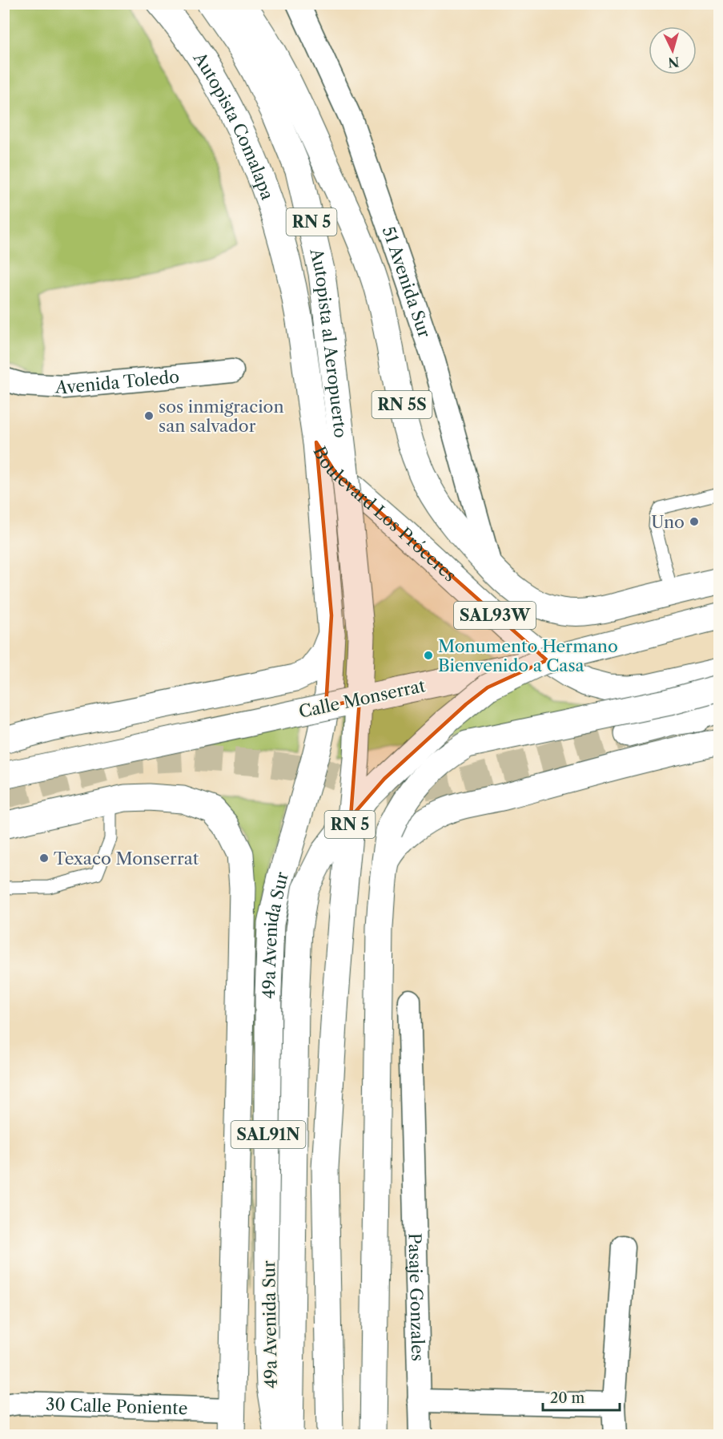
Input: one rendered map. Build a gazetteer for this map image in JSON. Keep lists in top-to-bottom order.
{
  "streets": {
    "main road": [
      "Autopista Comalapa",
      "RN 5",
      "Autopista al Aeropuerto",
      "RN 5S",
      "Boulevard Los Próceres",
      "SAL93W",
      "Calle Monserrat",
      "49a Avenida Sur",
      "SAL91N"
    ],
    "street": [
      "51 Avenida Sur",
      "Avenida Toledo",
      "Pasaje Gonzales",
      "30 Calle Poniente"
    ]
  },
  "crossings": [
    ["Autopista Comalapa", "Boulevard Los Próceres"],
    ["51 Avenida Sur", "Boulevard Los Próceres"],
    ["Autopista al Aeropuerto", "SAL91N"],
    ["Boulevard Los Próceres", "49a Avenida Sur"],
    ["49a Avenida Sur", "30 Calle Poniente"]
  ],
  "places": [
    "sos inmigracion san salvador",
    "Uno",
    "Monumento Hermano Bienvenido a Casa",
    "Texaco Monserrat"
  ],
  "scale_bar": "20 m",
  "north": "bottom"
}
